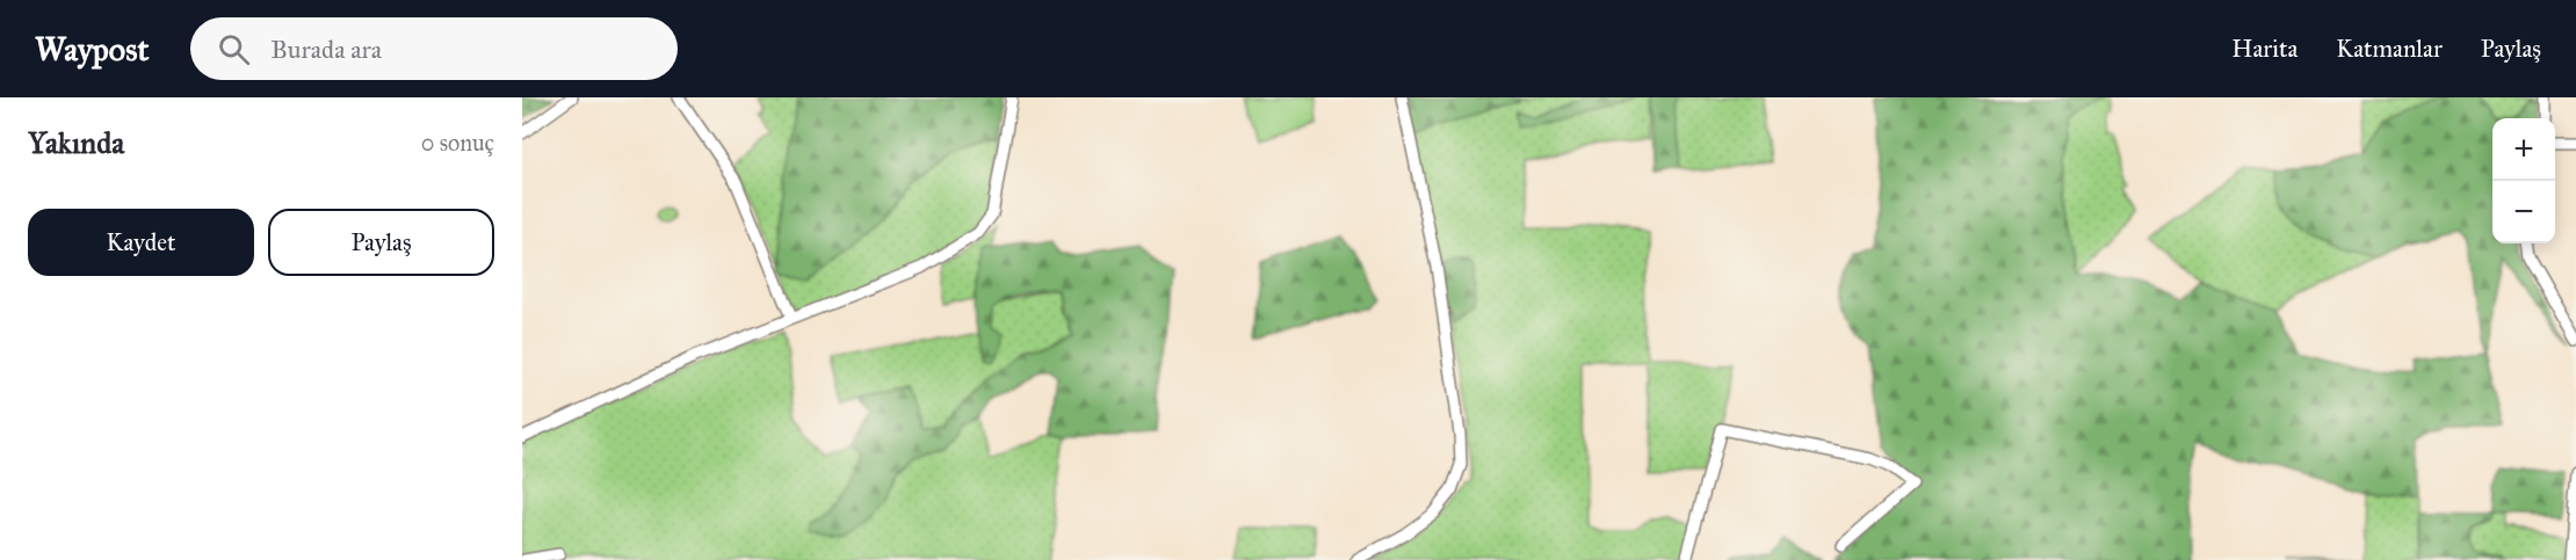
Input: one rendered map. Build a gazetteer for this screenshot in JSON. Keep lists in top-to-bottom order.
{
  "page": {
    "header": "Waypost",
    "search": "Burada ara",
    "nav": ["Harita", "Katmanlar", "Paylaş"],
    "heading": ["Yakında", "0 sonuç"],
    "map_buttons": ["+", "−"],
    "buttons": ["Kaydet", "Paylaş"]
  }
}
